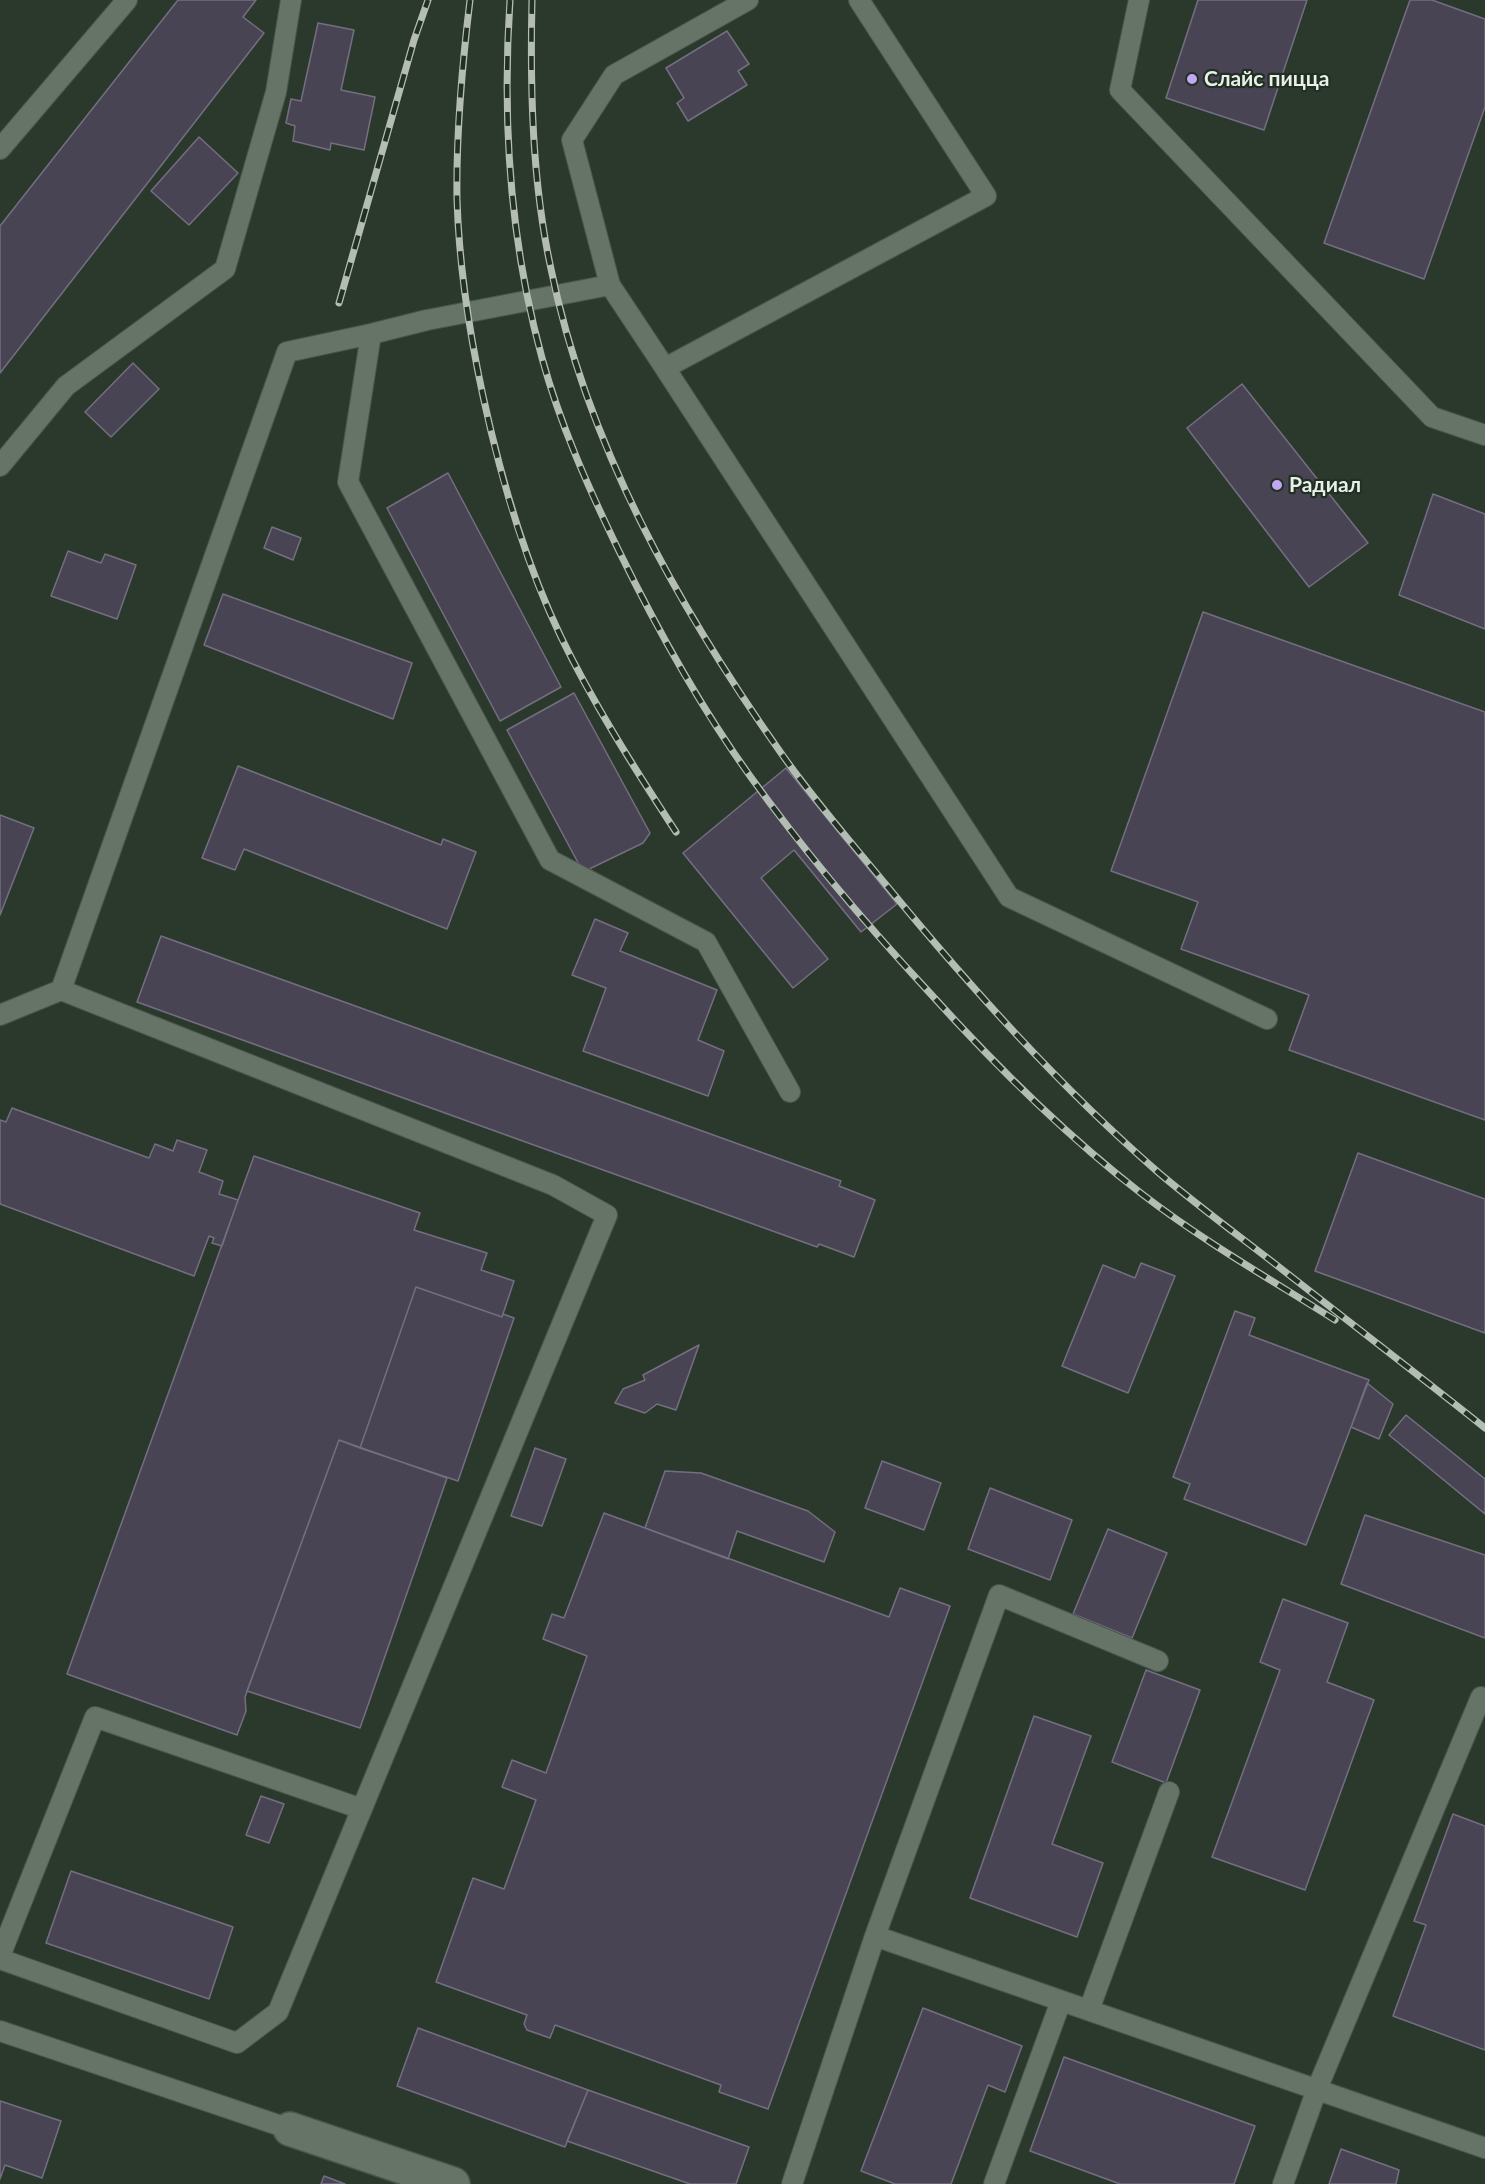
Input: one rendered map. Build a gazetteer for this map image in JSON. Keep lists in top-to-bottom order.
{
  "places": ["Слайс пицца", "Радиал"]
}
